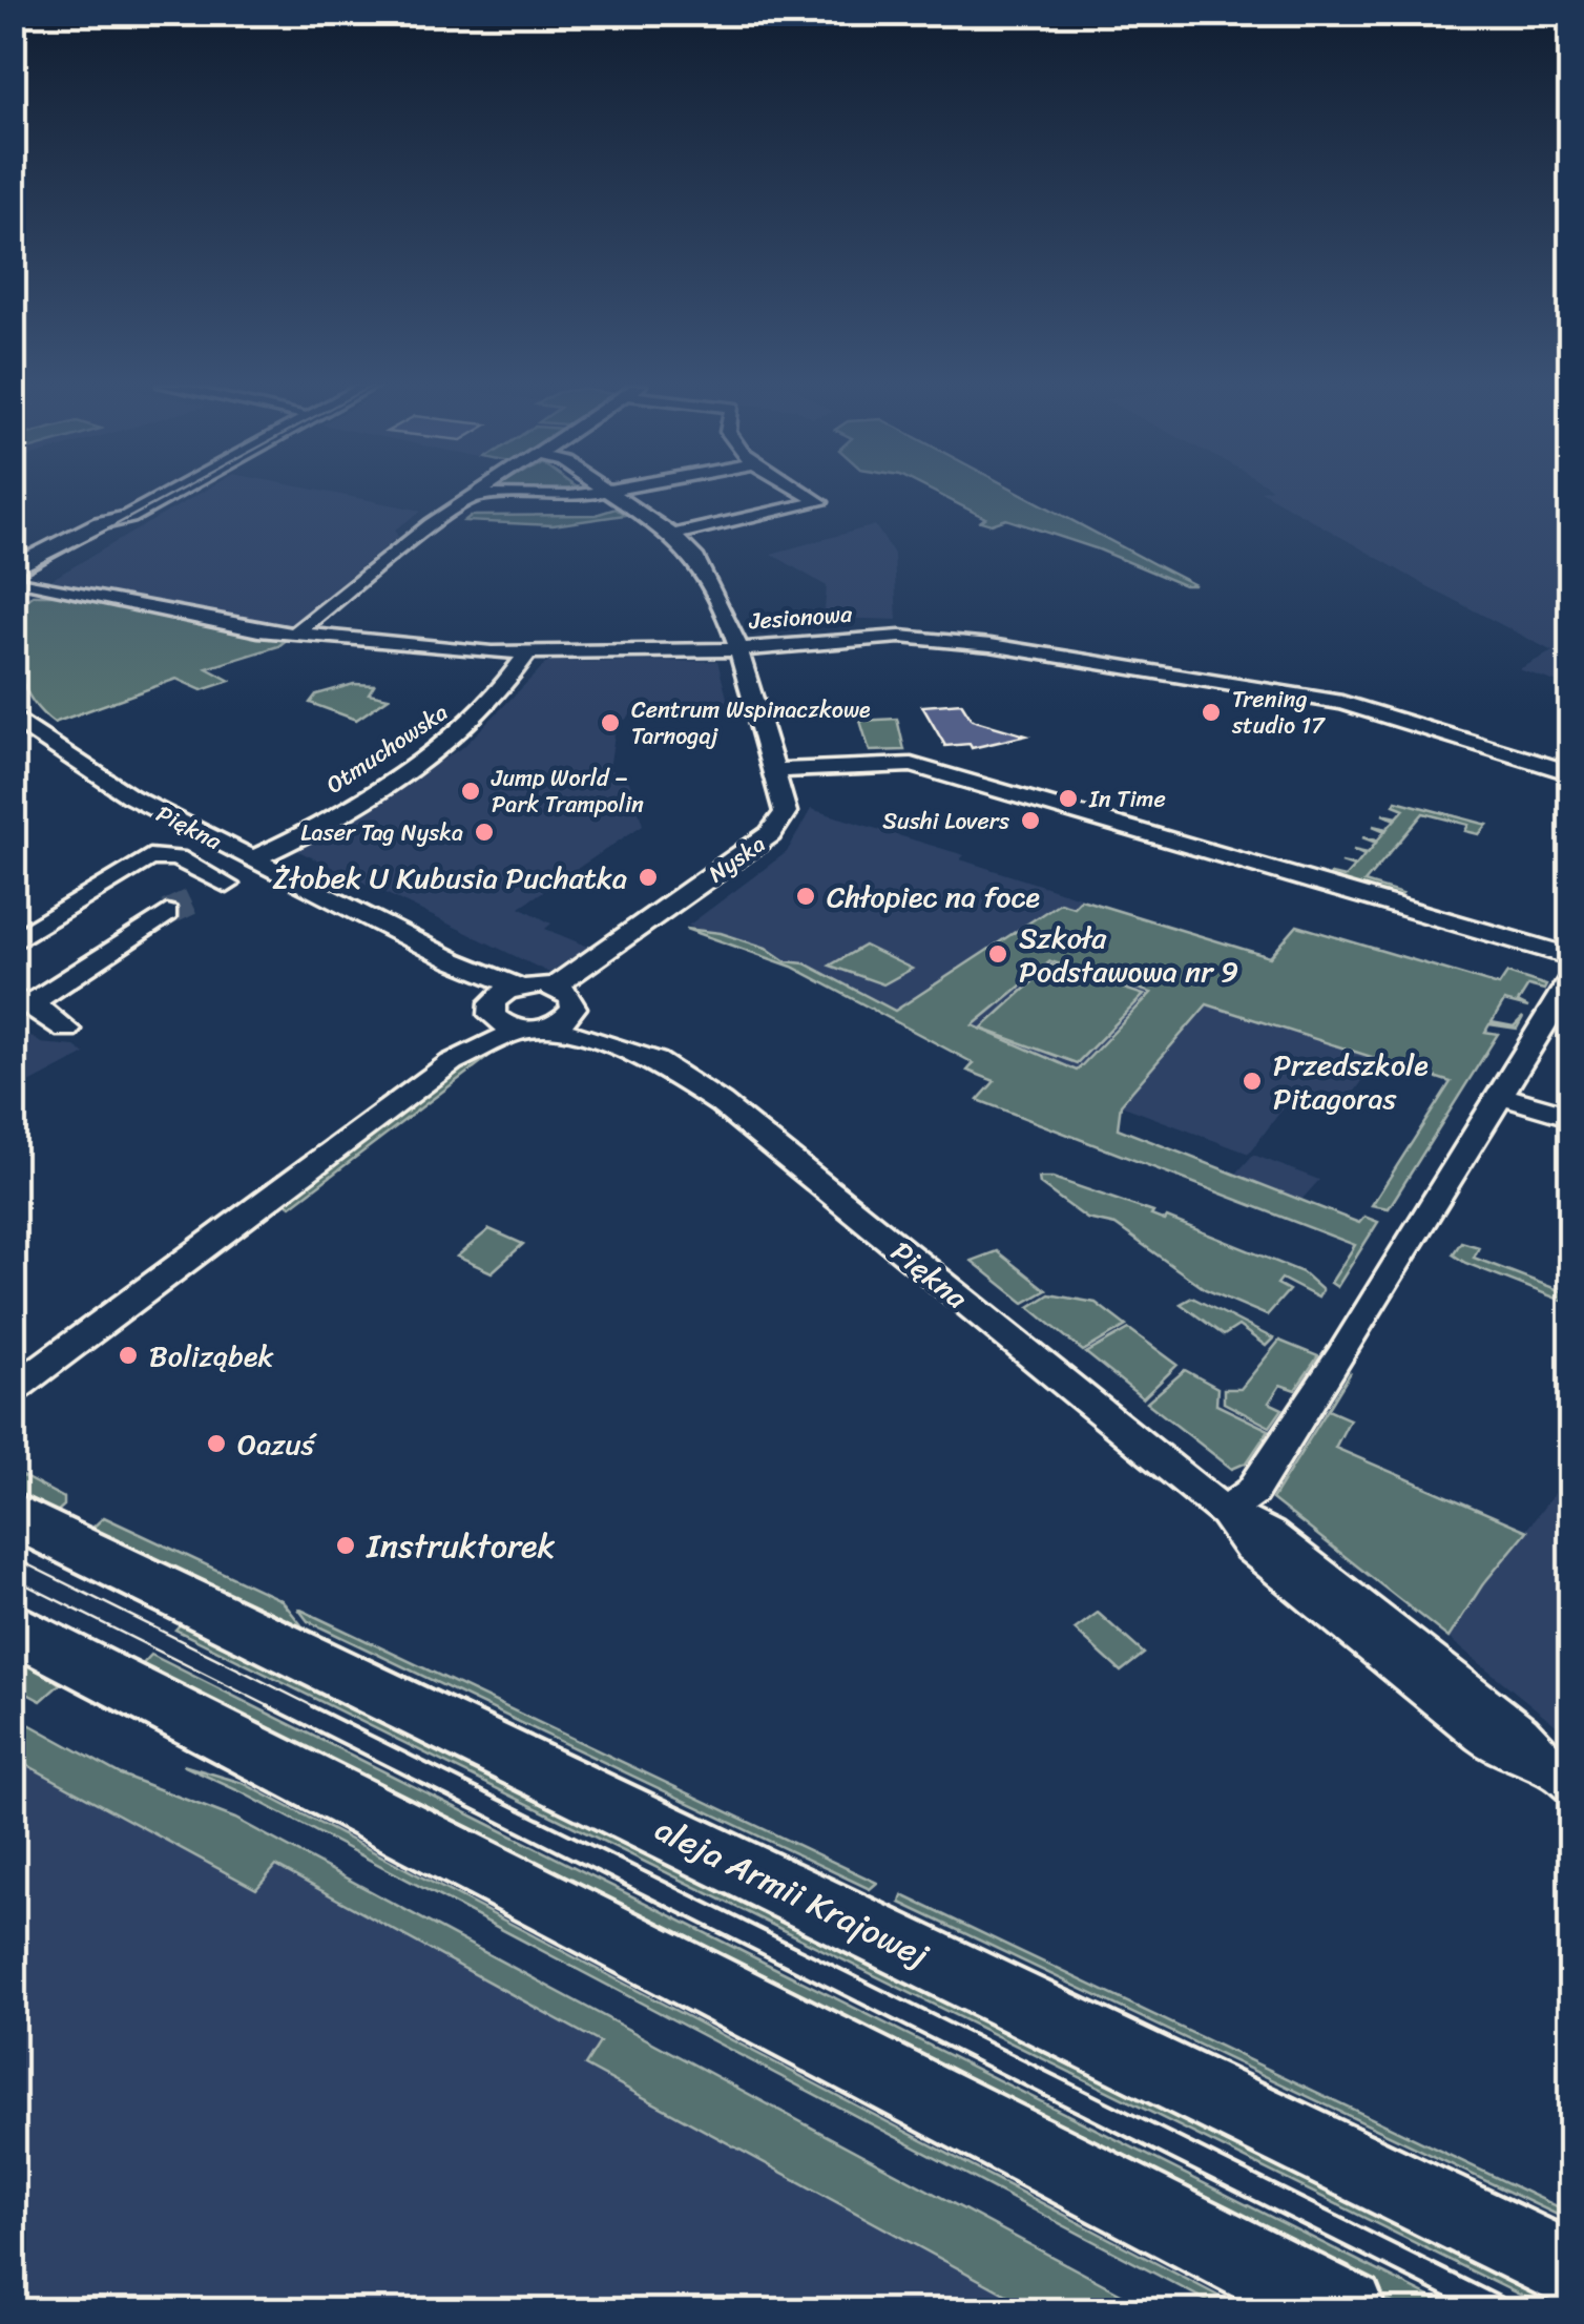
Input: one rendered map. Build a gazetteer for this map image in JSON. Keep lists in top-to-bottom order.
{
  "streets": {
    "main road": ["aleja Armii Krajowej"],
    "street": [
      "Jesionowa",
      "Otmuchowska",
      "Piękna",
      "Nyska"
    ]
  },
  "crossings": [
    ["Jesionowa", "Otmuchowska"],
    ["Jesionowa", "Nyska"],
    ["Otmuchowska", "Piękna"],
    ["Piękna", "Nyska"]
  ],
  "places": [
    "Trening studio 17",
    "Centrum Wspinaczkowe Tarnogaj",
    "Jump World – Park Trampolin",
    "In Time",
    "Sushi Lovers",
    "Laser Tag Nyska",
    "Żłobek U Kubusia Puchatka",
    "Chłopiec na foce",
    "Szkoła Podstawowa nr 9",
    "Przedszkole Pitagoras",
    "Boliząbek",
    "Oazuś",
    "Instruktorek"
  ]
}
